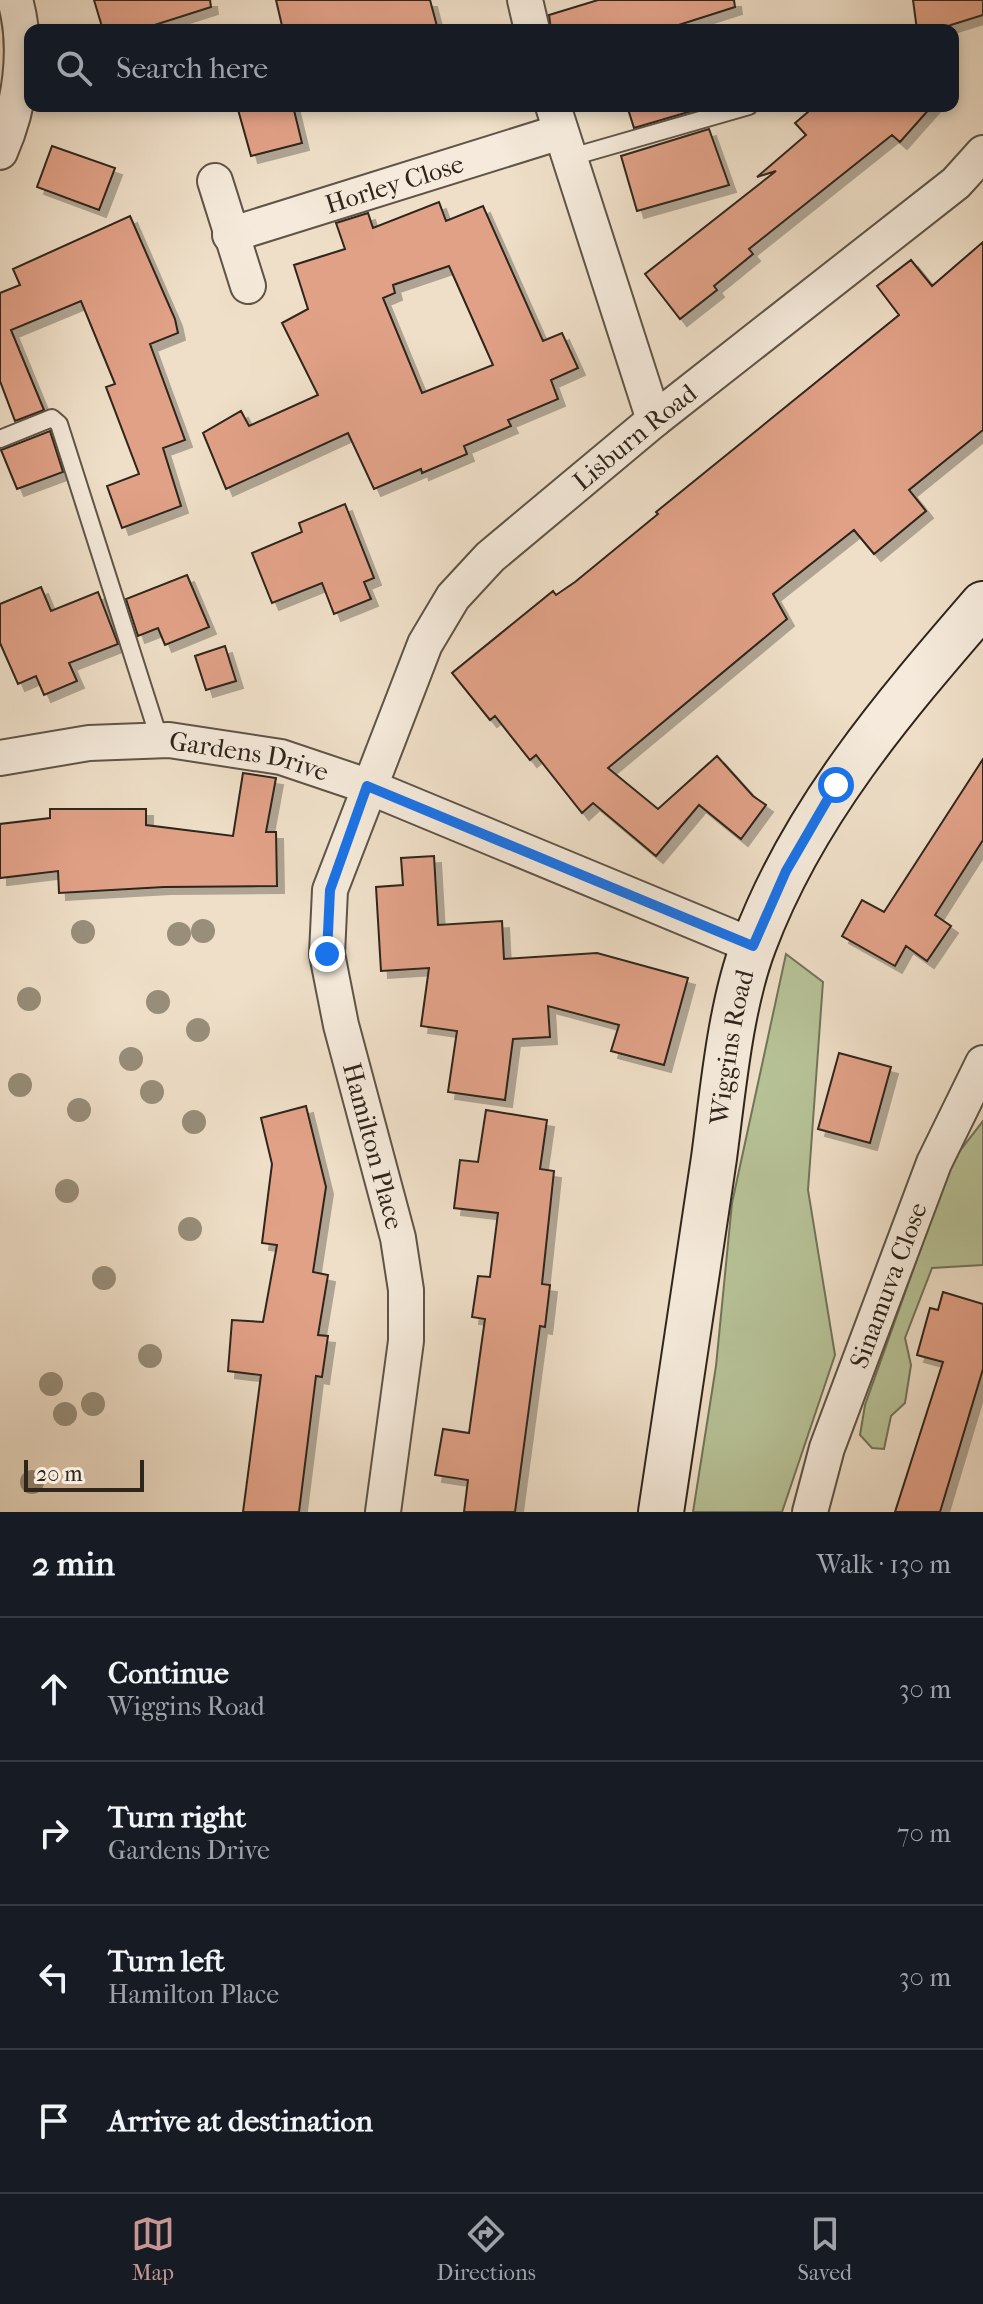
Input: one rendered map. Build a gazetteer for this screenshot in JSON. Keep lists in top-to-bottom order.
{
  "streets": {
    "street": [
      "Horley Close",
      "Lisburn Road",
      "Gardens Drive",
      "Wiggins Road",
      "Hamilton Place",
      "Sinamuva Close"
    ]
  },
  "crossings": [
    ["Lisburn Road", "Gardens Drive"],
    ["Lisburn Road", "Hamilton Place"],
    ["Gardens Drive", "Wiggins Road"],
    ["Gardens Drive", "Hamilton Place"]
  ],
  "scale_bar": "20 m",
  "page": {
    "search": "Search here",
    "scale": "20 m",
    "heading": ["2 min", "Walk · 130 m"],
    "list": [
      ["Continue", "Wiggins Road", "30 m"],
      ["Turn right", "Gardens Drive", "70 m"],
      ["Turn left", "Hamilton Place", "30 m"],
      "Arrive at destination"
    ],
    "nav": ["Map", "Directions", "Saved"]
  }
}
